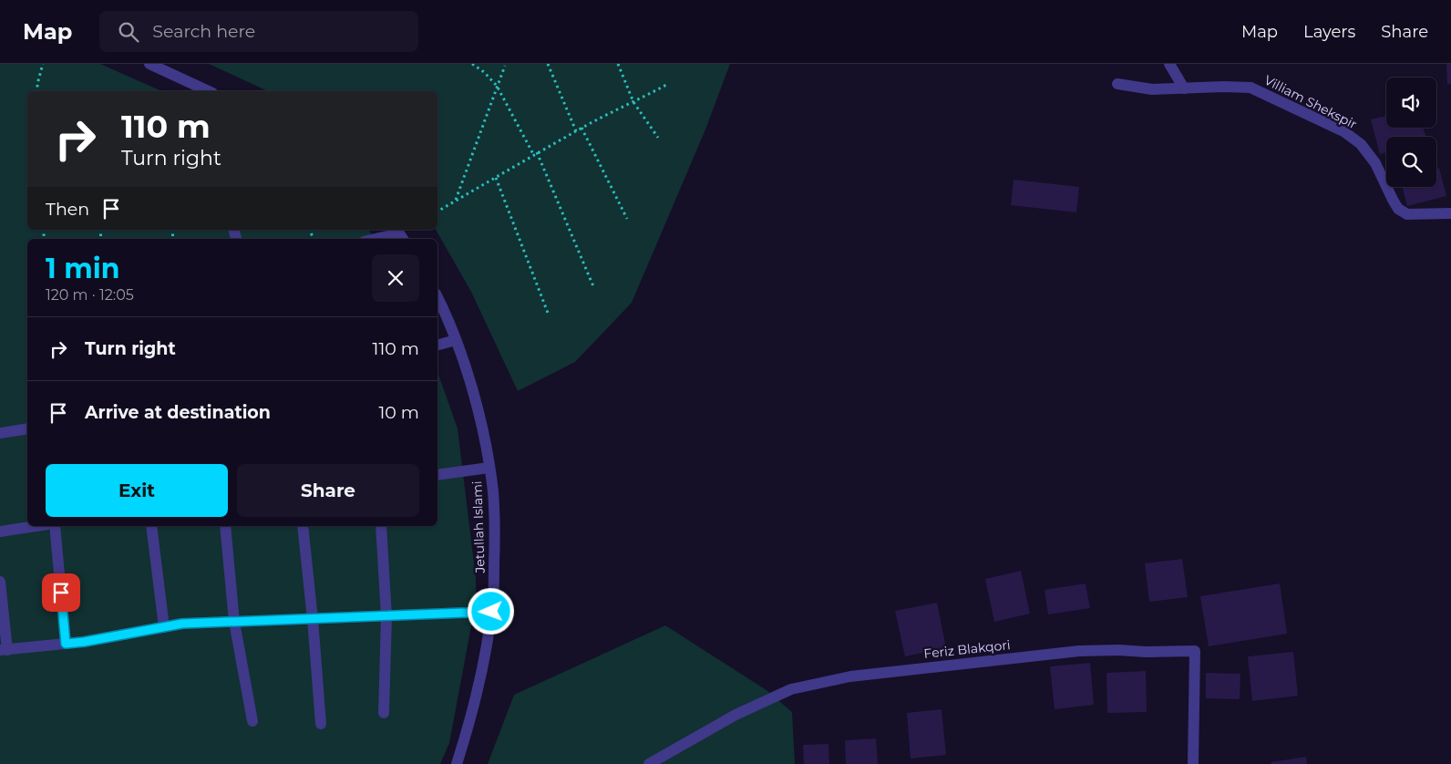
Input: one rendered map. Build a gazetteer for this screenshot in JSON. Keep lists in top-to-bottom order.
{
  "streets": {
    "street": ["Villiam Shekspir", "Jetullah Islami", "Feriz Blakqori"]
  },
  "page": {
    "header": "Map",
    "search": "Search here",
    "nav": ["Map", "Layers", "Share"],
    "turn": ["110 m", "Turn right"],
    "then": "Then",
    "heading": ["1 min", "120 m · 12:05"],
    "list": [
      {
        "name": "Turn right",
        "value": "110 m"
      },
      {
        "name": "Arrive at destination",
        "value": "10 m"
      }
    ],
    "buttons": ["Exit", "Share"]
  }
}
